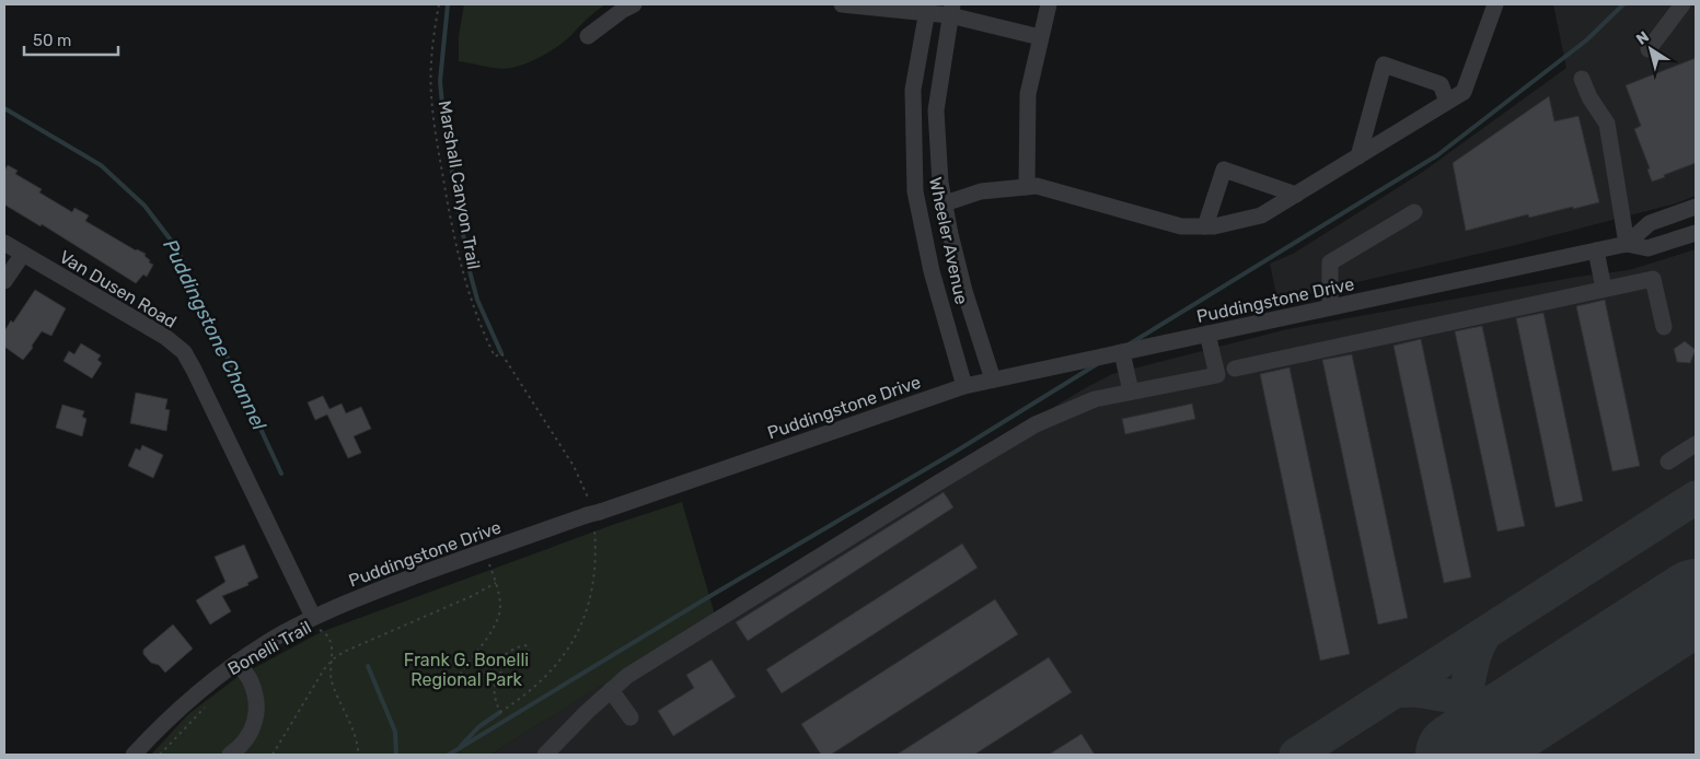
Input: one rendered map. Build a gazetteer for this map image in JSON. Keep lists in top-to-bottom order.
{
  "streets": {
    "street": ["Wheeler Avenue", "Van Dusen Road", "Puddingstone Drive"],
    "path": ["Marshall Canyon Trail", "Bonelli Trail"]
  },
  "crossings": [
    ["Wheeler Avenue", "Puddingstone Drive"],
    ["Van Dusen Road", "Puddingstone Drive"]
  ],
  "water": ["Puddingstone Channel"],
  "parks": ["Frank G. Bonelli Regional Park"],
  "scale_bar": "50 m",
  "north": "top left"
}
